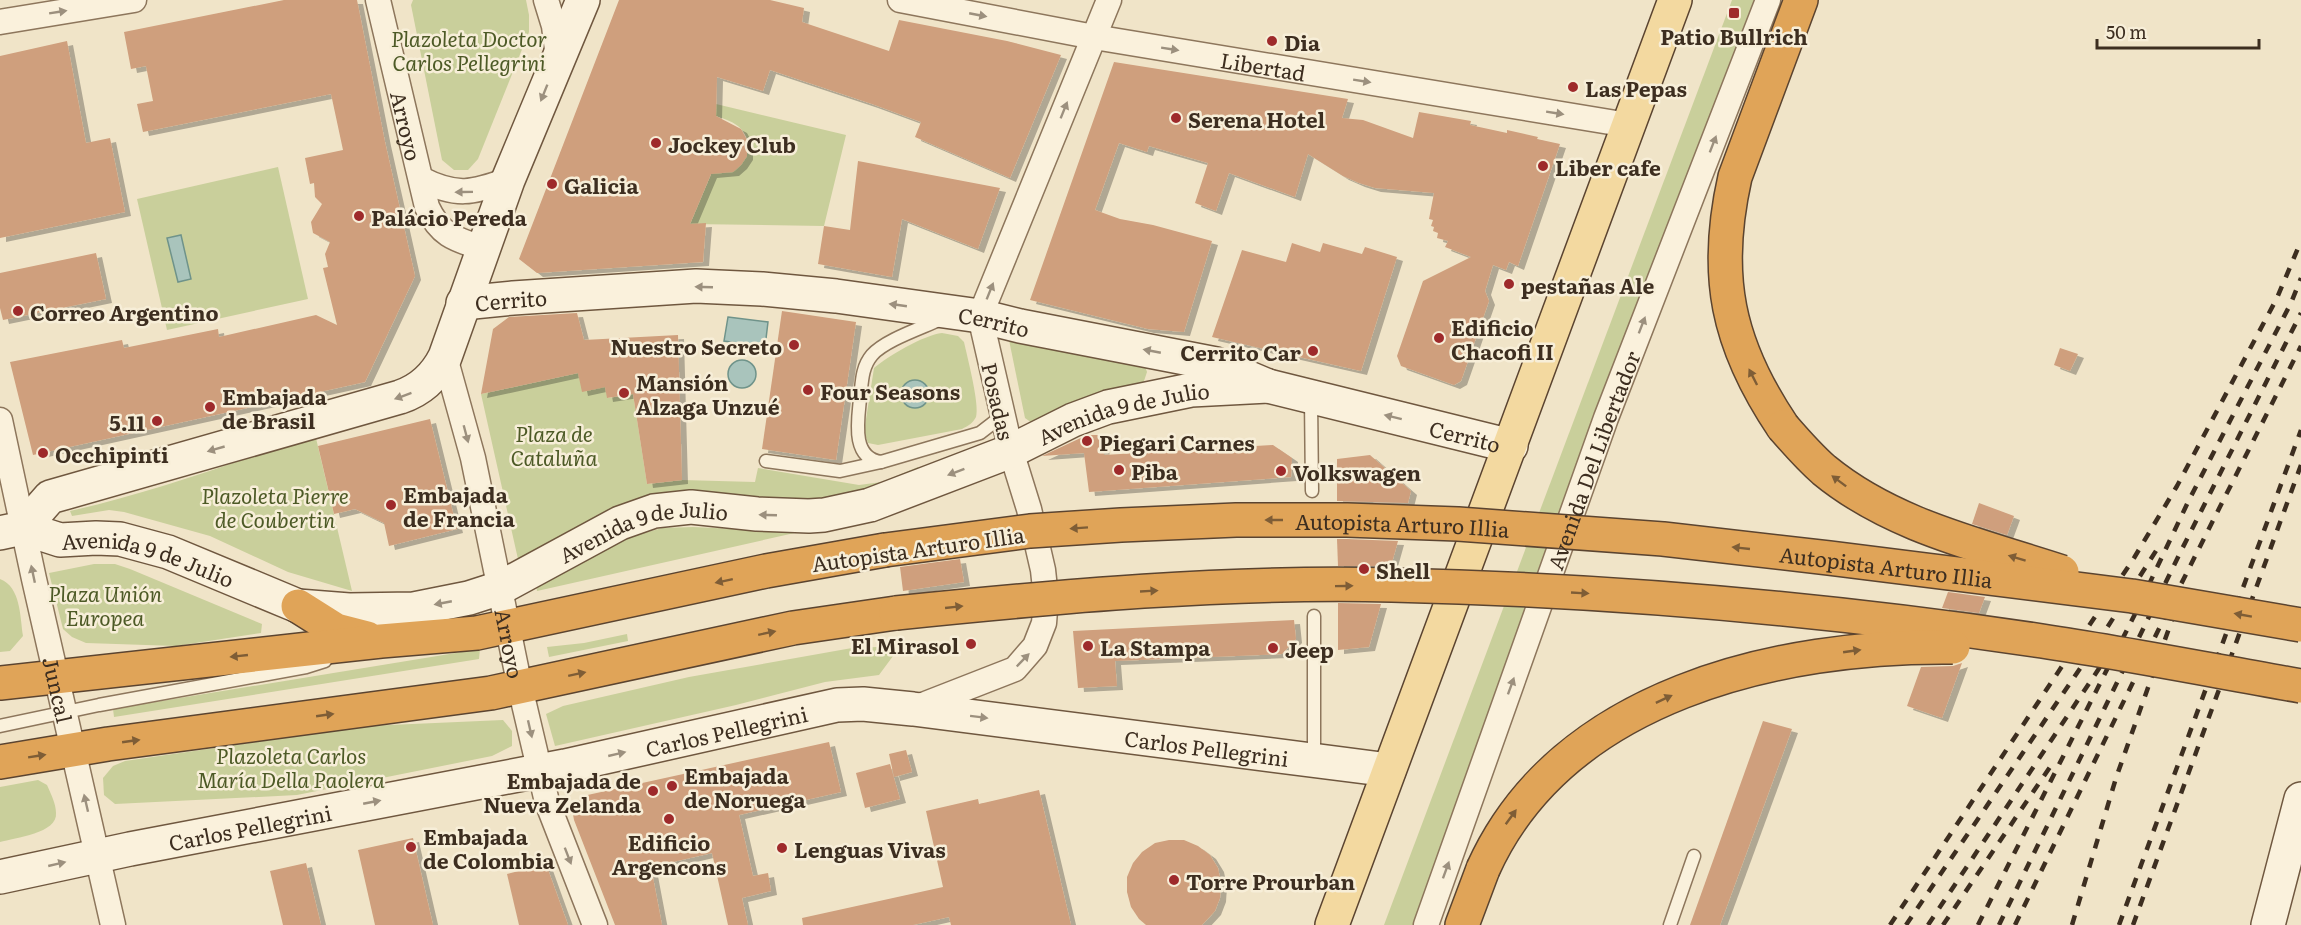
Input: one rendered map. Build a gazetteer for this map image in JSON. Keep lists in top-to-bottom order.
{
  "streets": {
    "highway": ["Autopista Arturo Illia"],
    "street": [
      "Libertad",
      "Arroyo",
      "Cerrito",
      "Posadas",
      "Avenida 9 de Julio",
      "Avenida Del Libertador",
      "Juncal",
      "Carlos Pellegrini"
    ]
  },
  "crossings": [
    ["Arroyo", "Avenida 9 de Julio"],
    ["Arroyo", "Autopista Arturo Illia"],
    ["Arroyo", "Carlos Pellegrini"],
    ["Cerrito", "Posadas"],
    ["Cerrito", "Avenida 9 de Julio"],
    ["Posadas", "Avenida 9 de Julio"],
    ["Posadas", "Carlos Pellegrini"],
    ["Avenida 9 de Julio", "Juncal"],
    ["Juncal", "Carlos Pellegrini"]
  ],
  "one_way": [
    "Libertad",
    "Arroyo",
    "Cerrito",
    "Posadas",
    "Avenida 9 de Julio",
    "Avenida Del Libertador",
    "Juncal",
    "Carlos Pellegrini"
  ],
  "parks": [
    "Plazoleta Doctor Carlos Pellegrini",
    "Plaza de Cataluña",
    "Plazoleta Pierre de Coubertin",
    "Plaza Unión Europea",
    "Plazoleta Carlos María Della Paolera"
  ],
  "places": {
    "transit": ["Patio Bullrich"],
    "other": [
      "Dia",
      "Las Pepas",
      "Serena Hotel",
      "Jockey Club",
      "Liber cafe",
      "Galicia",
      "Palácio Pereda",
      "pestañas Ale",
      "Correo Argentino",
      "Edificio Chacofi II",
      "Nuestro Secreto",
      "Cerrito Car",
      "Four Seasons",
      "Mansión Alzaga Unzué",
      "Embajada de Brasil",
      "5.11",
      "Piegari Carnes",
      "Occhipinti",
      "Piba",
      "Volkswagen",
      "Embajada de Francia",
      "Shell",
      "El Mirasol",
      "La Stampa",
      "Jeep",
      "Embajada de Noruega",
      "Embajada de Nueva Zelanda",
      "Edificio Argencons",
      "Embajada de Colombia",
      "Lenguas Vivas",
      "Torre Prourban"
    ]
  },
  "scale_bar": "50 m"
}
